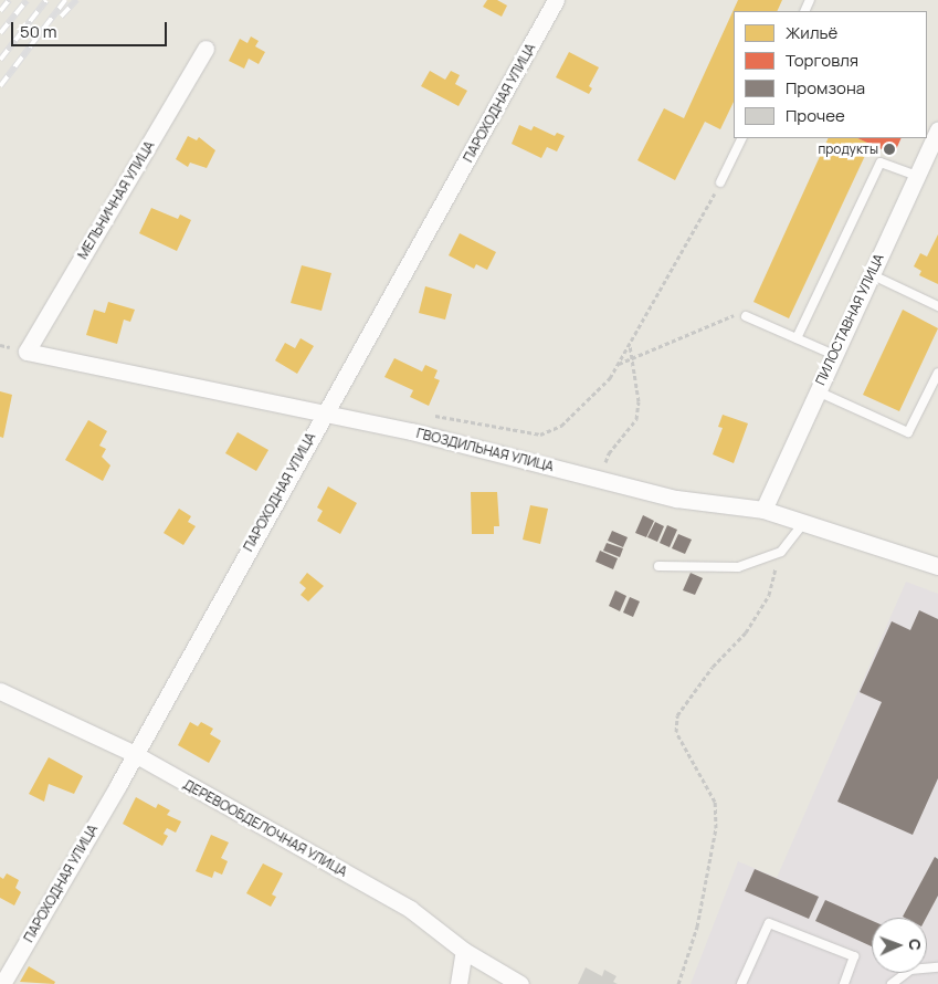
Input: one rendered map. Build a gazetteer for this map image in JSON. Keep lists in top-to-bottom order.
{
  "streets": {
    "street": [
      "ПАРОХОДНАЯ УЛИЦА",
      "МЕЛЬНИЧНАЯ УЛИЦА",
      "ПИЛОСТАВНАЯ УЛИЦА",
      "ГВОЗДИЛЬНАЯ УЛИЦА",
      "ДЕРЕВООБДЕЛОЧНАЯ УЛИЦА"
    ]
  },
  "crossings": [
    ["ПАРОХОДНАЯ УЛИЦА", "ГВОЗДИЛЬНАЯ УЛИЦА"],
    ["ПАРОХОДНАЯ УЛИЦА", "ДЕРЕВООБДЕЛОЧНАЯ УЛИЦА"],
    ["МЕЛЬНИЧНАЯ УЛИЦА", "ГВОЗДИЛЬНАЯ УЛИЦА"],
    ["ПИЛОСТАВНАЯ УЛИЦА", "ГВОЗДИЛЬНАЯ УЛИЦА"]
  ],
  "places": ["продукты"],
  "legend": [
    "Жильё",
    "Торговля",
    "Промзона",
    "Прочее"
  ],
  "scale_bar": "50 m",
  "north": "right"
}
